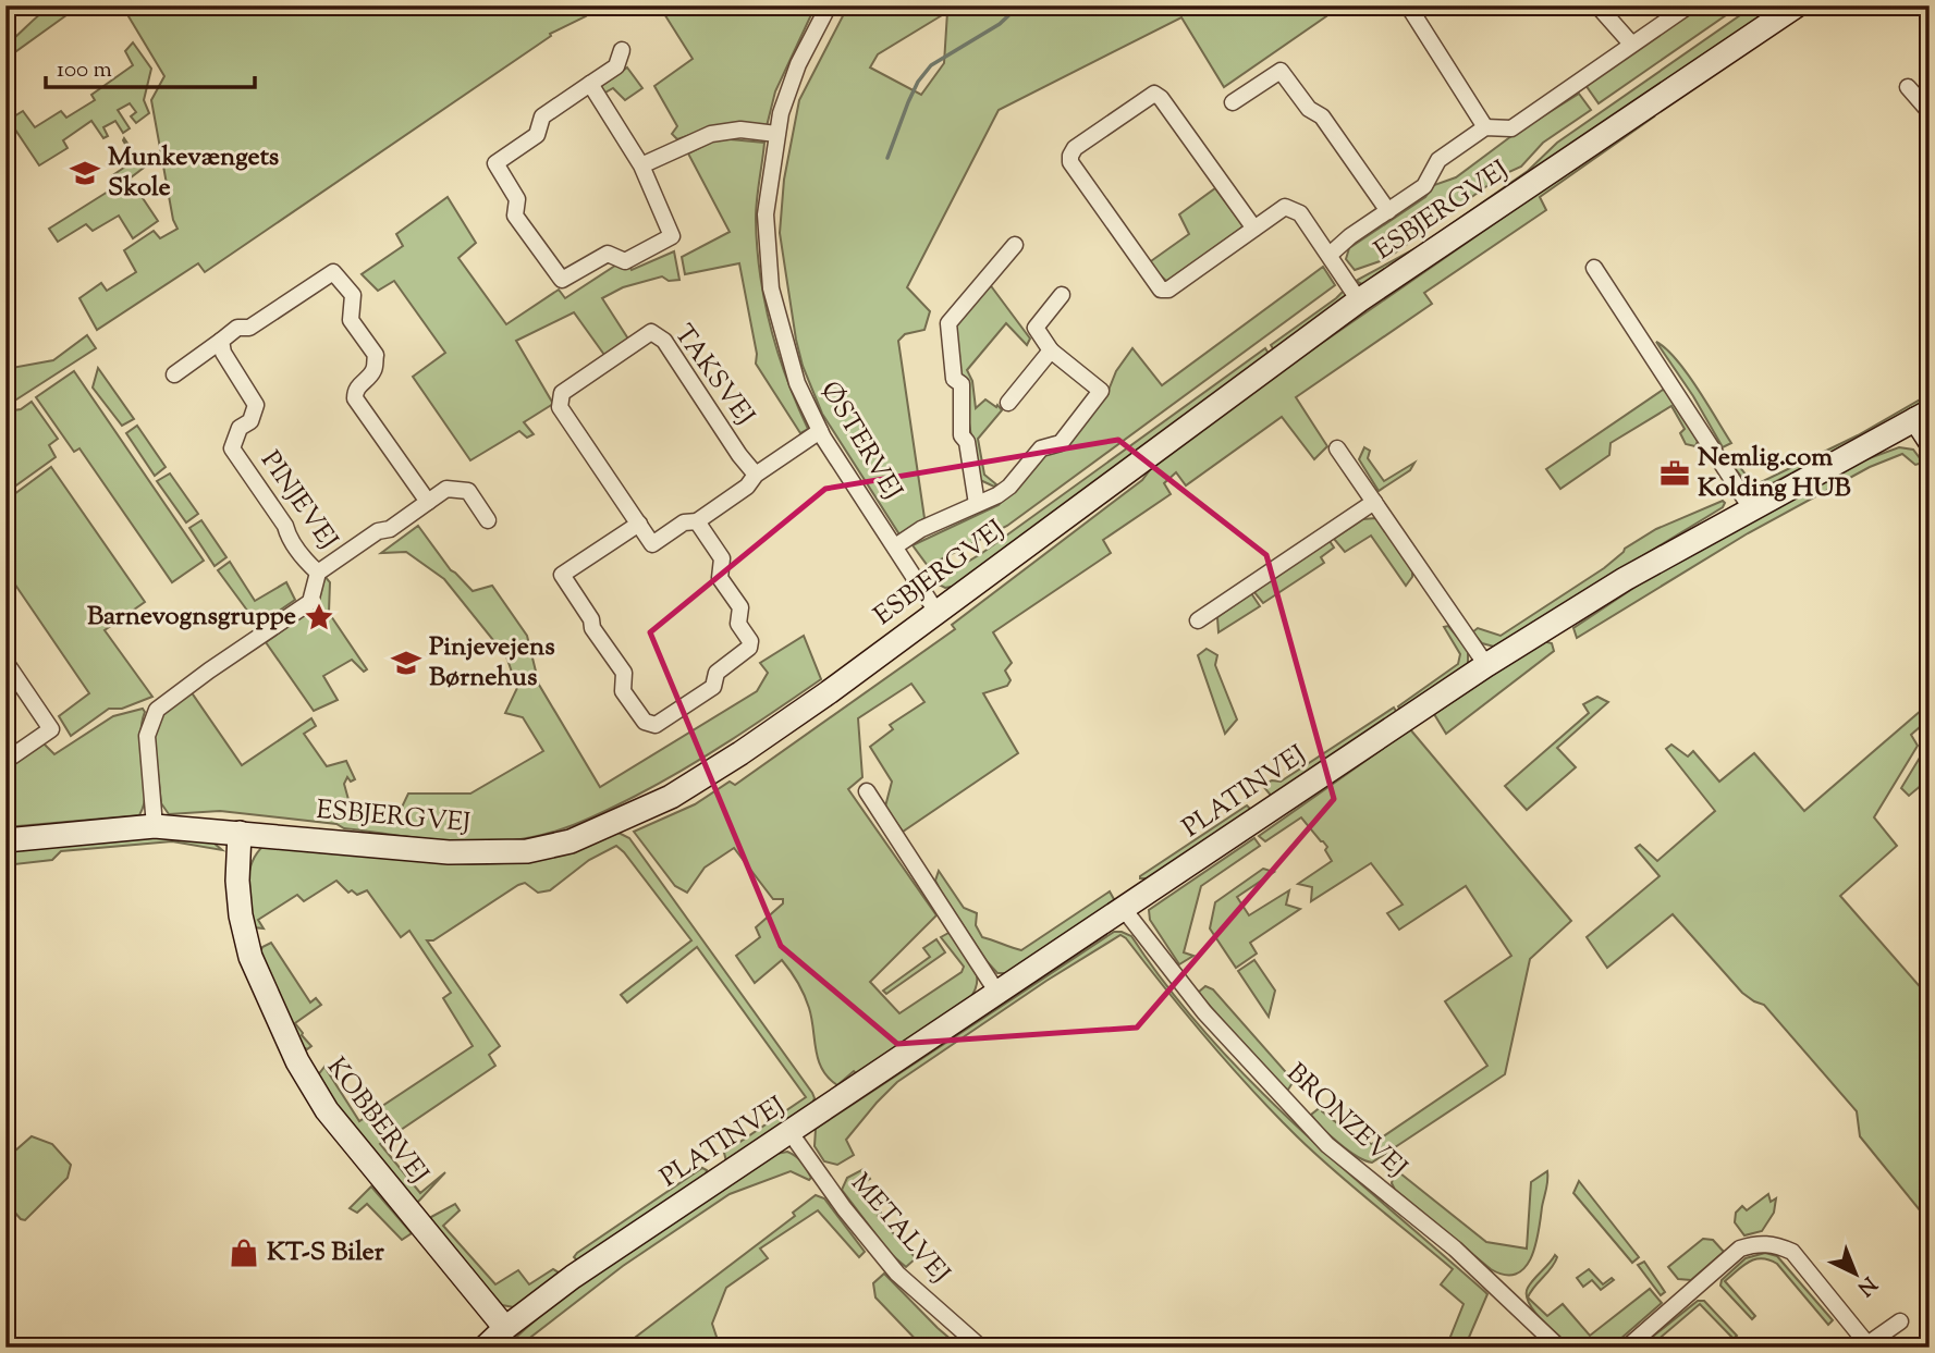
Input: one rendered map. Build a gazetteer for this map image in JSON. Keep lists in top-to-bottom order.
{
  "streets": {
    "street": [
      "ESBJERGVEJ",
      "TAKSVEJ",
      "ØSTERVEJ",
      "PINJEVEJ",
      "PLATINVEJ",
      "KOBBERVEJ",
      "BRONZEVEJ",
      "METALVEJ"
    ]
  },
  "crossings": [
    ["ESBJERGVEJ", "ØSTERVEJ"],
    ["ESBJERGVEJ", "PINJEVEJ"],
    ["ESBJERGVEJ", "KOBBERVEJ"],
    ["TAKSVEJ", "ØSTERVEJ"],
    ["PLATINVEJ", "KOBBERVEJ"],
    ["PLATINVEJ", "BRONZEVEJ"],
    ["PLATINVEJ", "METALVEJ"]
  ],
  "places": {
    "school or university": ["Munkevængets Skole", "Pinjevejens Børnehus"],
    "office": ["Nemlig.com Kolding HUB"],
    "place": ["Barnevognsgruppe"],
    "shop": ["KT-S Biler"]
  },
  "scale_bar": "100 m",
  "north": "bottom right"
}
